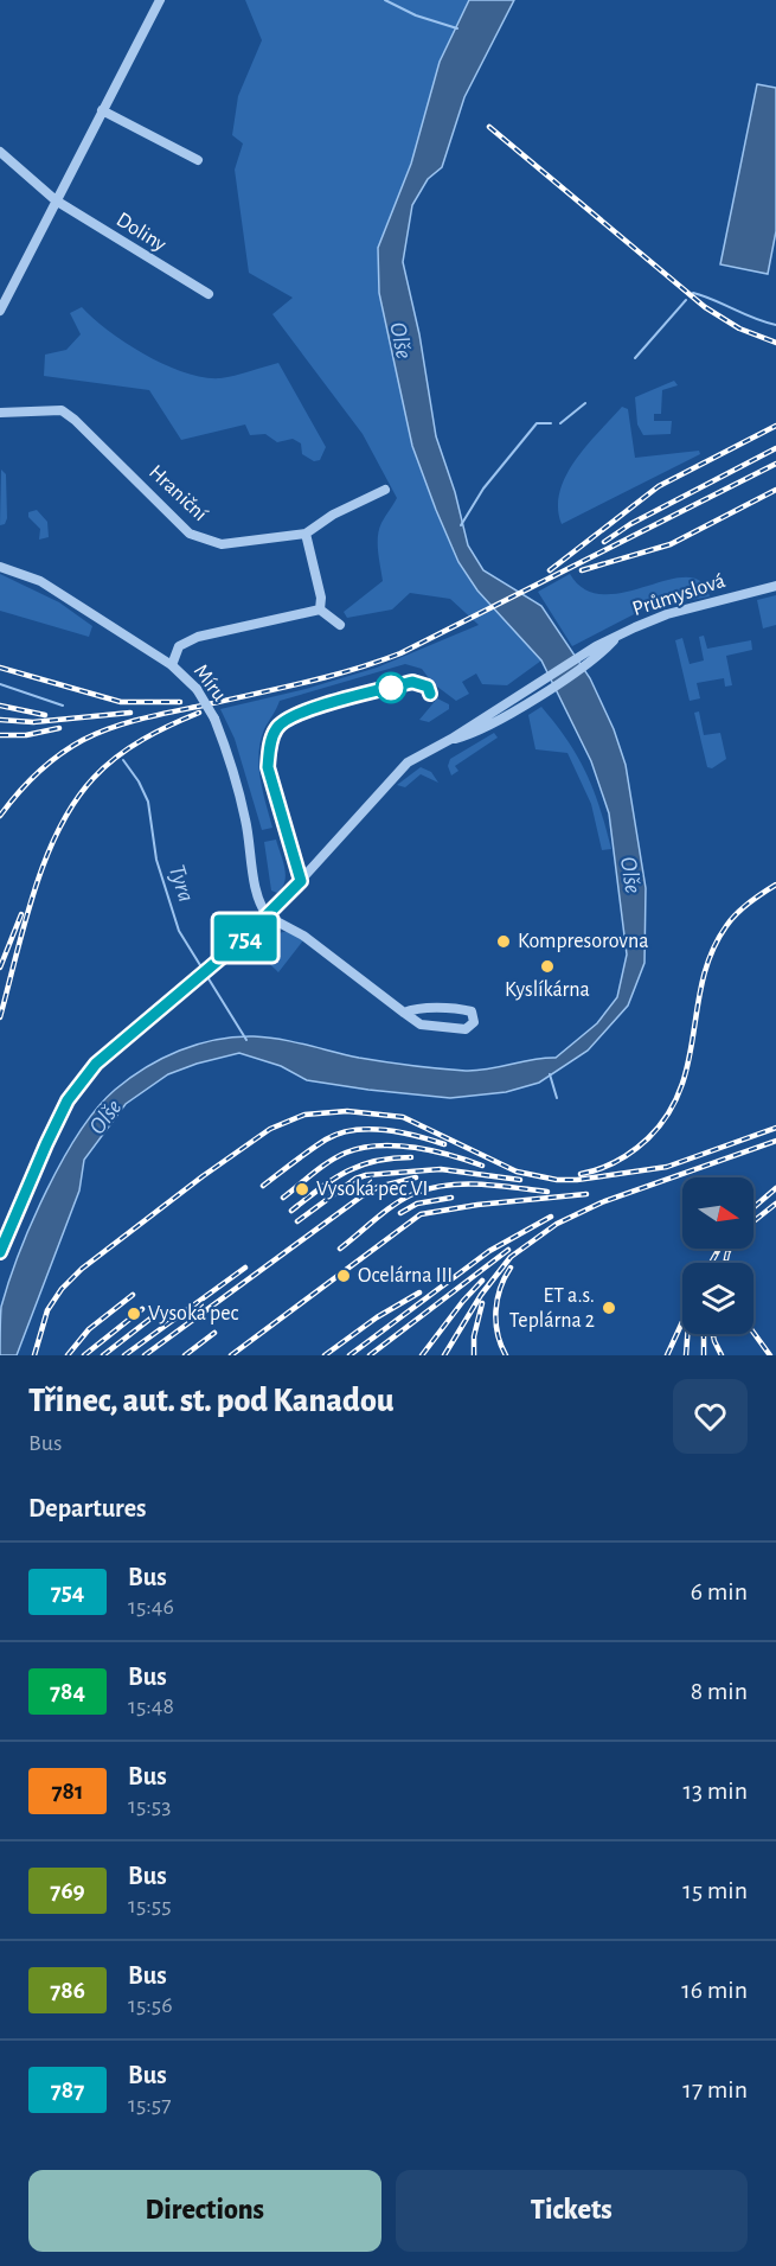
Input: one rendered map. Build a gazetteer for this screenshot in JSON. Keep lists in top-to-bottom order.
{
  "streets": {
    "street": [
      "Doliny",
      "Hraniční",
      "Průmyslová",
      "Míru"
    ]
  },
  "water": ["Olše", "Tyra"],
  "places": [
    "Kompresorovna",
    "Kyslíkárna",
    "Vysoká pec VI",
    "Ocelárna III",
    "ET a.s. Teplárna 2",
    "Vysoká pec"
  ],
  "lines": ["bus line 754"],
  "north": "right",
  "page": {
    "on_map": "754",
    "heading": [
      ["Třinec, aut. st. pod Kanadou", "Bus"],
      "Departures"
    ],
    "list": [
      {
        "mark": "754",
        "name": "Bus",
        "note": "15:46",
        "value": "6 min"
      },
      {
        "mark": "784",
        "name": "Bus",
        "note": "15:48",
        "value": "8 min"
      },
      {
        "mark": "781",
        "name": "Bus",
        "note": "15:53",
        "value": "13 min"
      },
      {
        "mark": "769",
        "name": "Bus",
        "note": "15:55",
        "value": "15 min"
      },
      {
        "mark": "786",
        "name": "Bus",
        "note": "15:56",
        "value": "16 min"
      },
      {
        "mark": "787",
        "name": "Bus",
        "note": "15:57",
        "value": "17 min"
      }
    ],
    "buttons": ["Directions", "Tickets"]
  }
}
